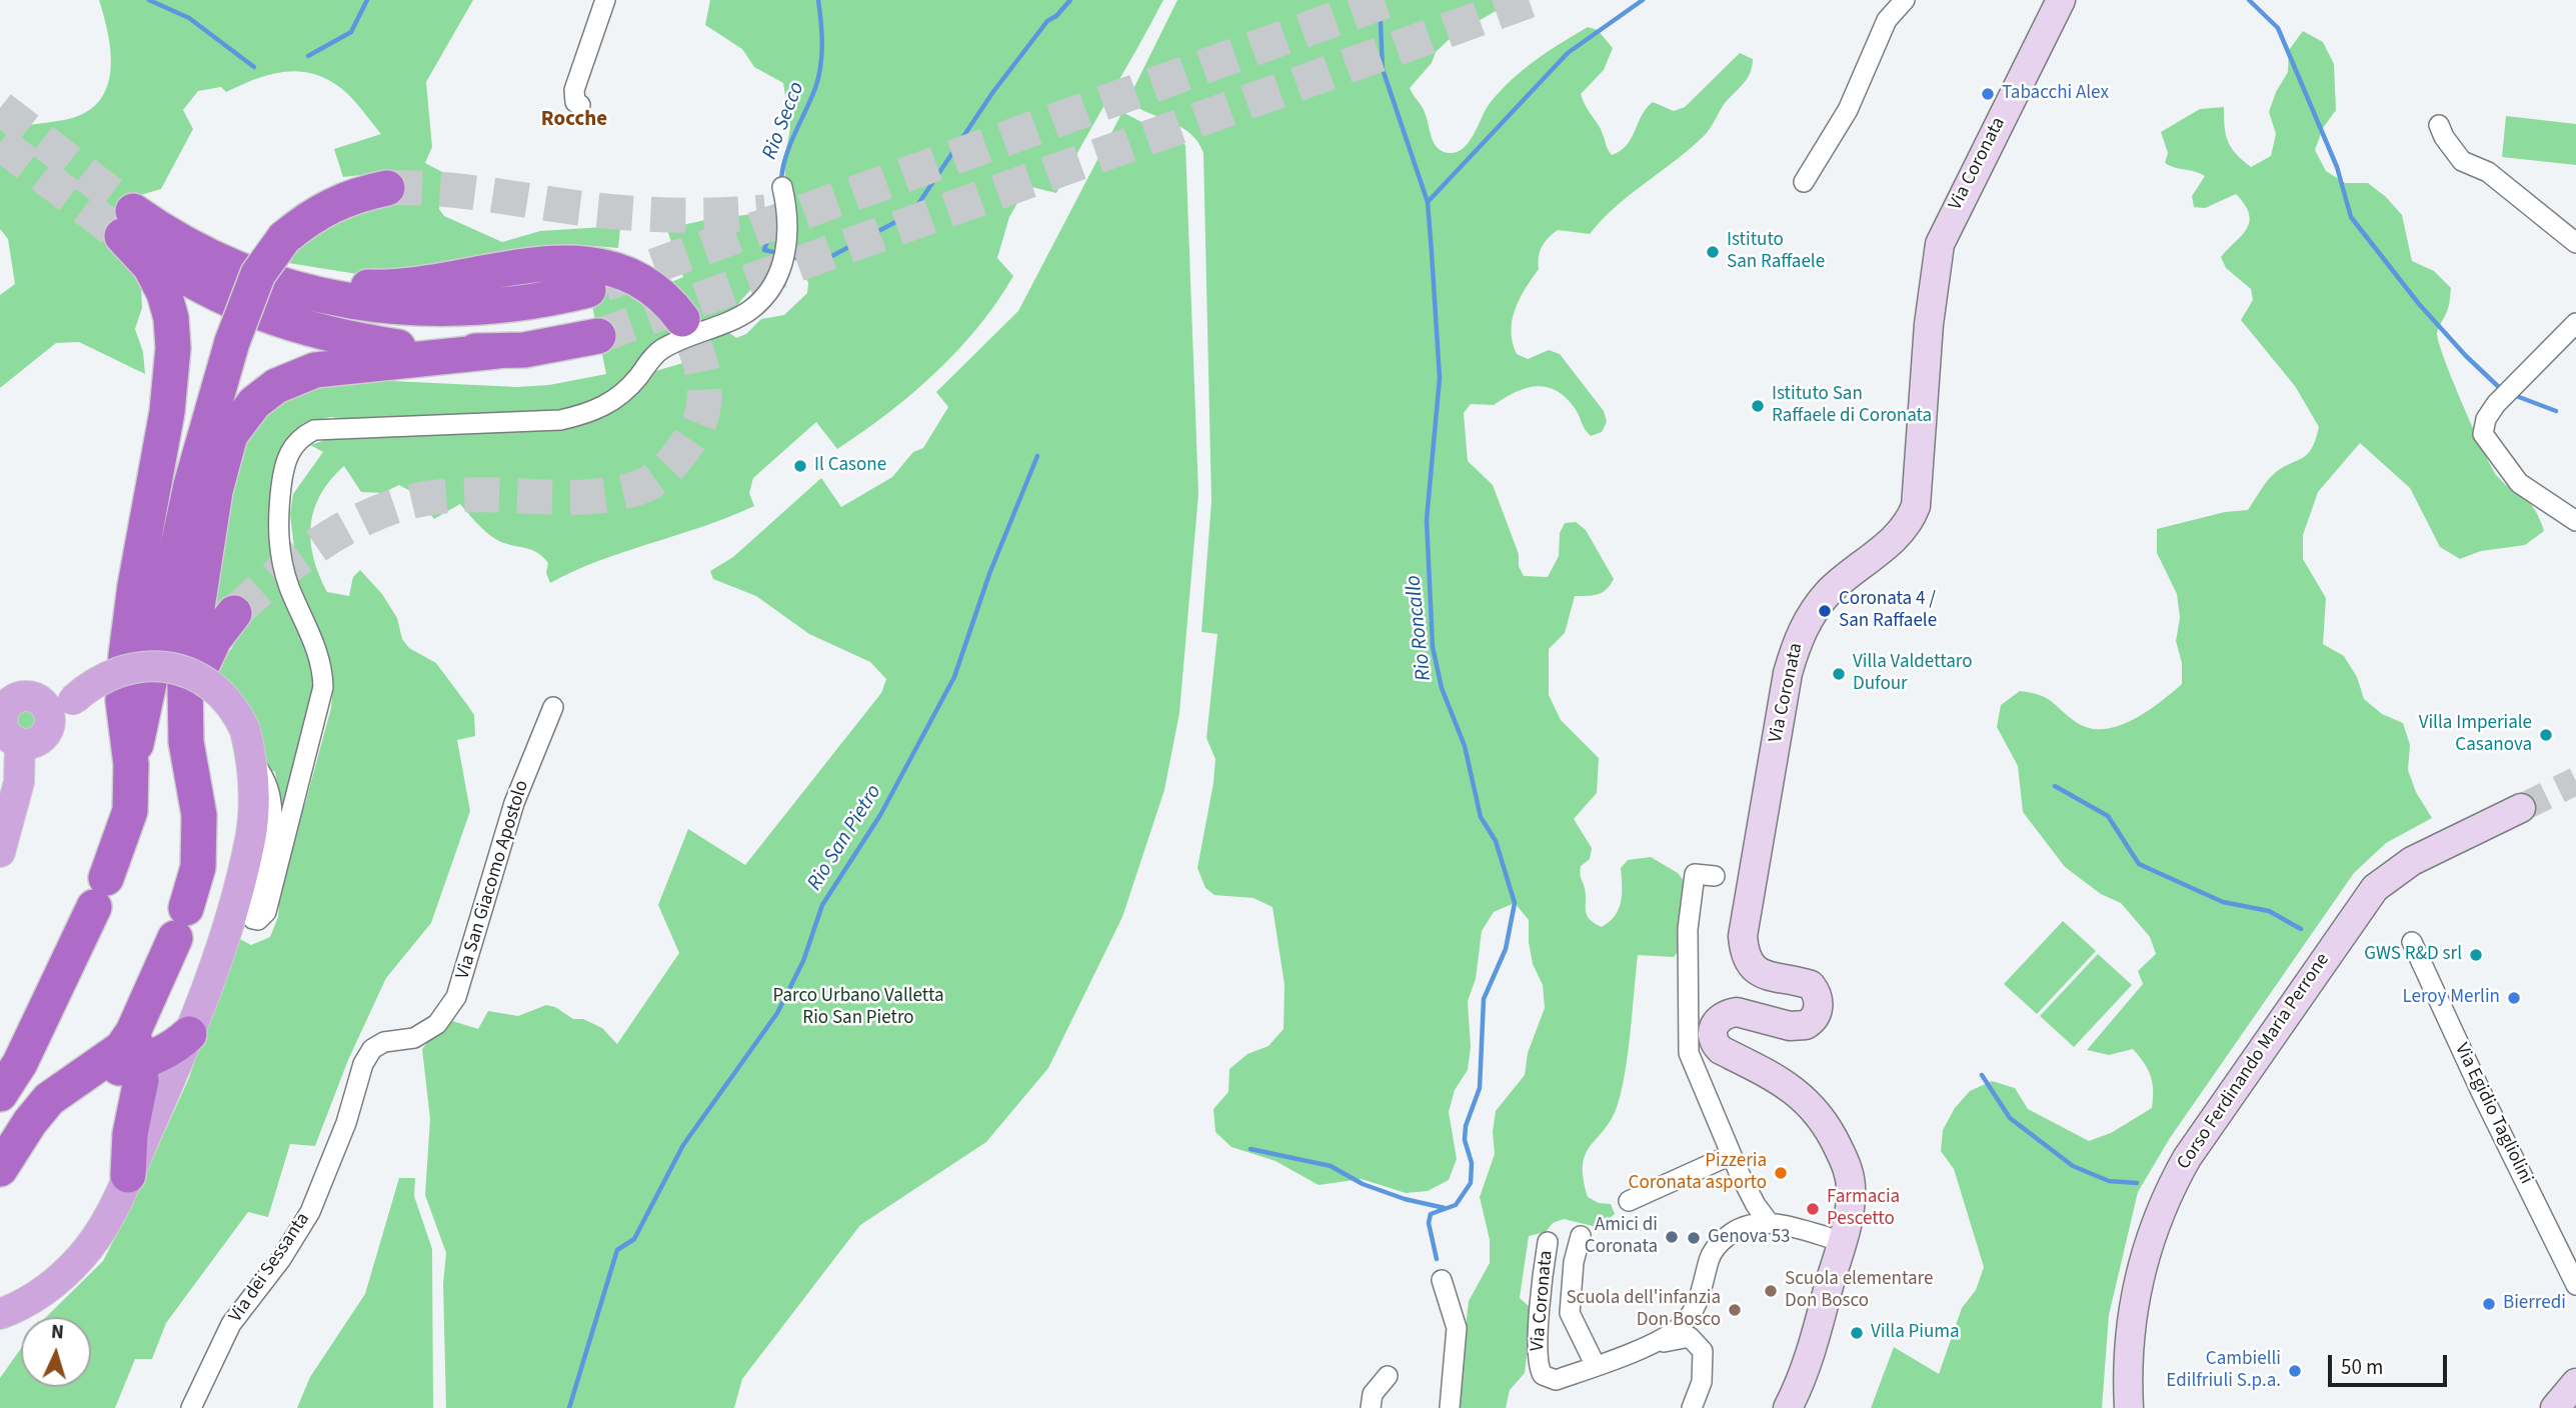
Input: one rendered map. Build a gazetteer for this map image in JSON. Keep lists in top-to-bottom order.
{
  "streets": {
    "street": [
      "Via Coronata",
      "Via San Giacomo Apostolo",
      "Corso Ferdinando Maria Perrone",
      "Via Egidio Tagliolini",
      "Via dei Sessanta"
    ]
  },
  "crossings": [
    ["Via San Giacomo Apostolo", "Via dei Sessanta"]
  ],
  "districts": ["Rocche"],
  "water": ["Rio Secco", "Rio Roncallo", "Rio San Pietro"],
  "parks": ["Parco Urbano Valletta Rio San Pietro"],
  "places": [
    "Tabacchi Alex",
    "Istituto San Raffaele",
    "Istituto San Raffaele di Coronata",
    "Il Casone",
    "Coronata 4 / San Raffaele",
    "Villa Valdettaro Dufour",
    "Villa Imperiale Casanova",
    "GWS R&D srl",
    "Leroy Merlin",
    "Pizzeria Coronata asporto",
    "Farmacia Pescetto",
    "Amici di Coronata",
    "Genova 53",
    "Scuola elementare Don Bosco",
    "Bierredi",
    "Scuola dell'infanzia Don Bosco",
    "Villa Piuma",
    "Cambielli Edilfriuli S.p.a."
  ],
  "scale_bar": "50 m",
  "north": "top"
}
